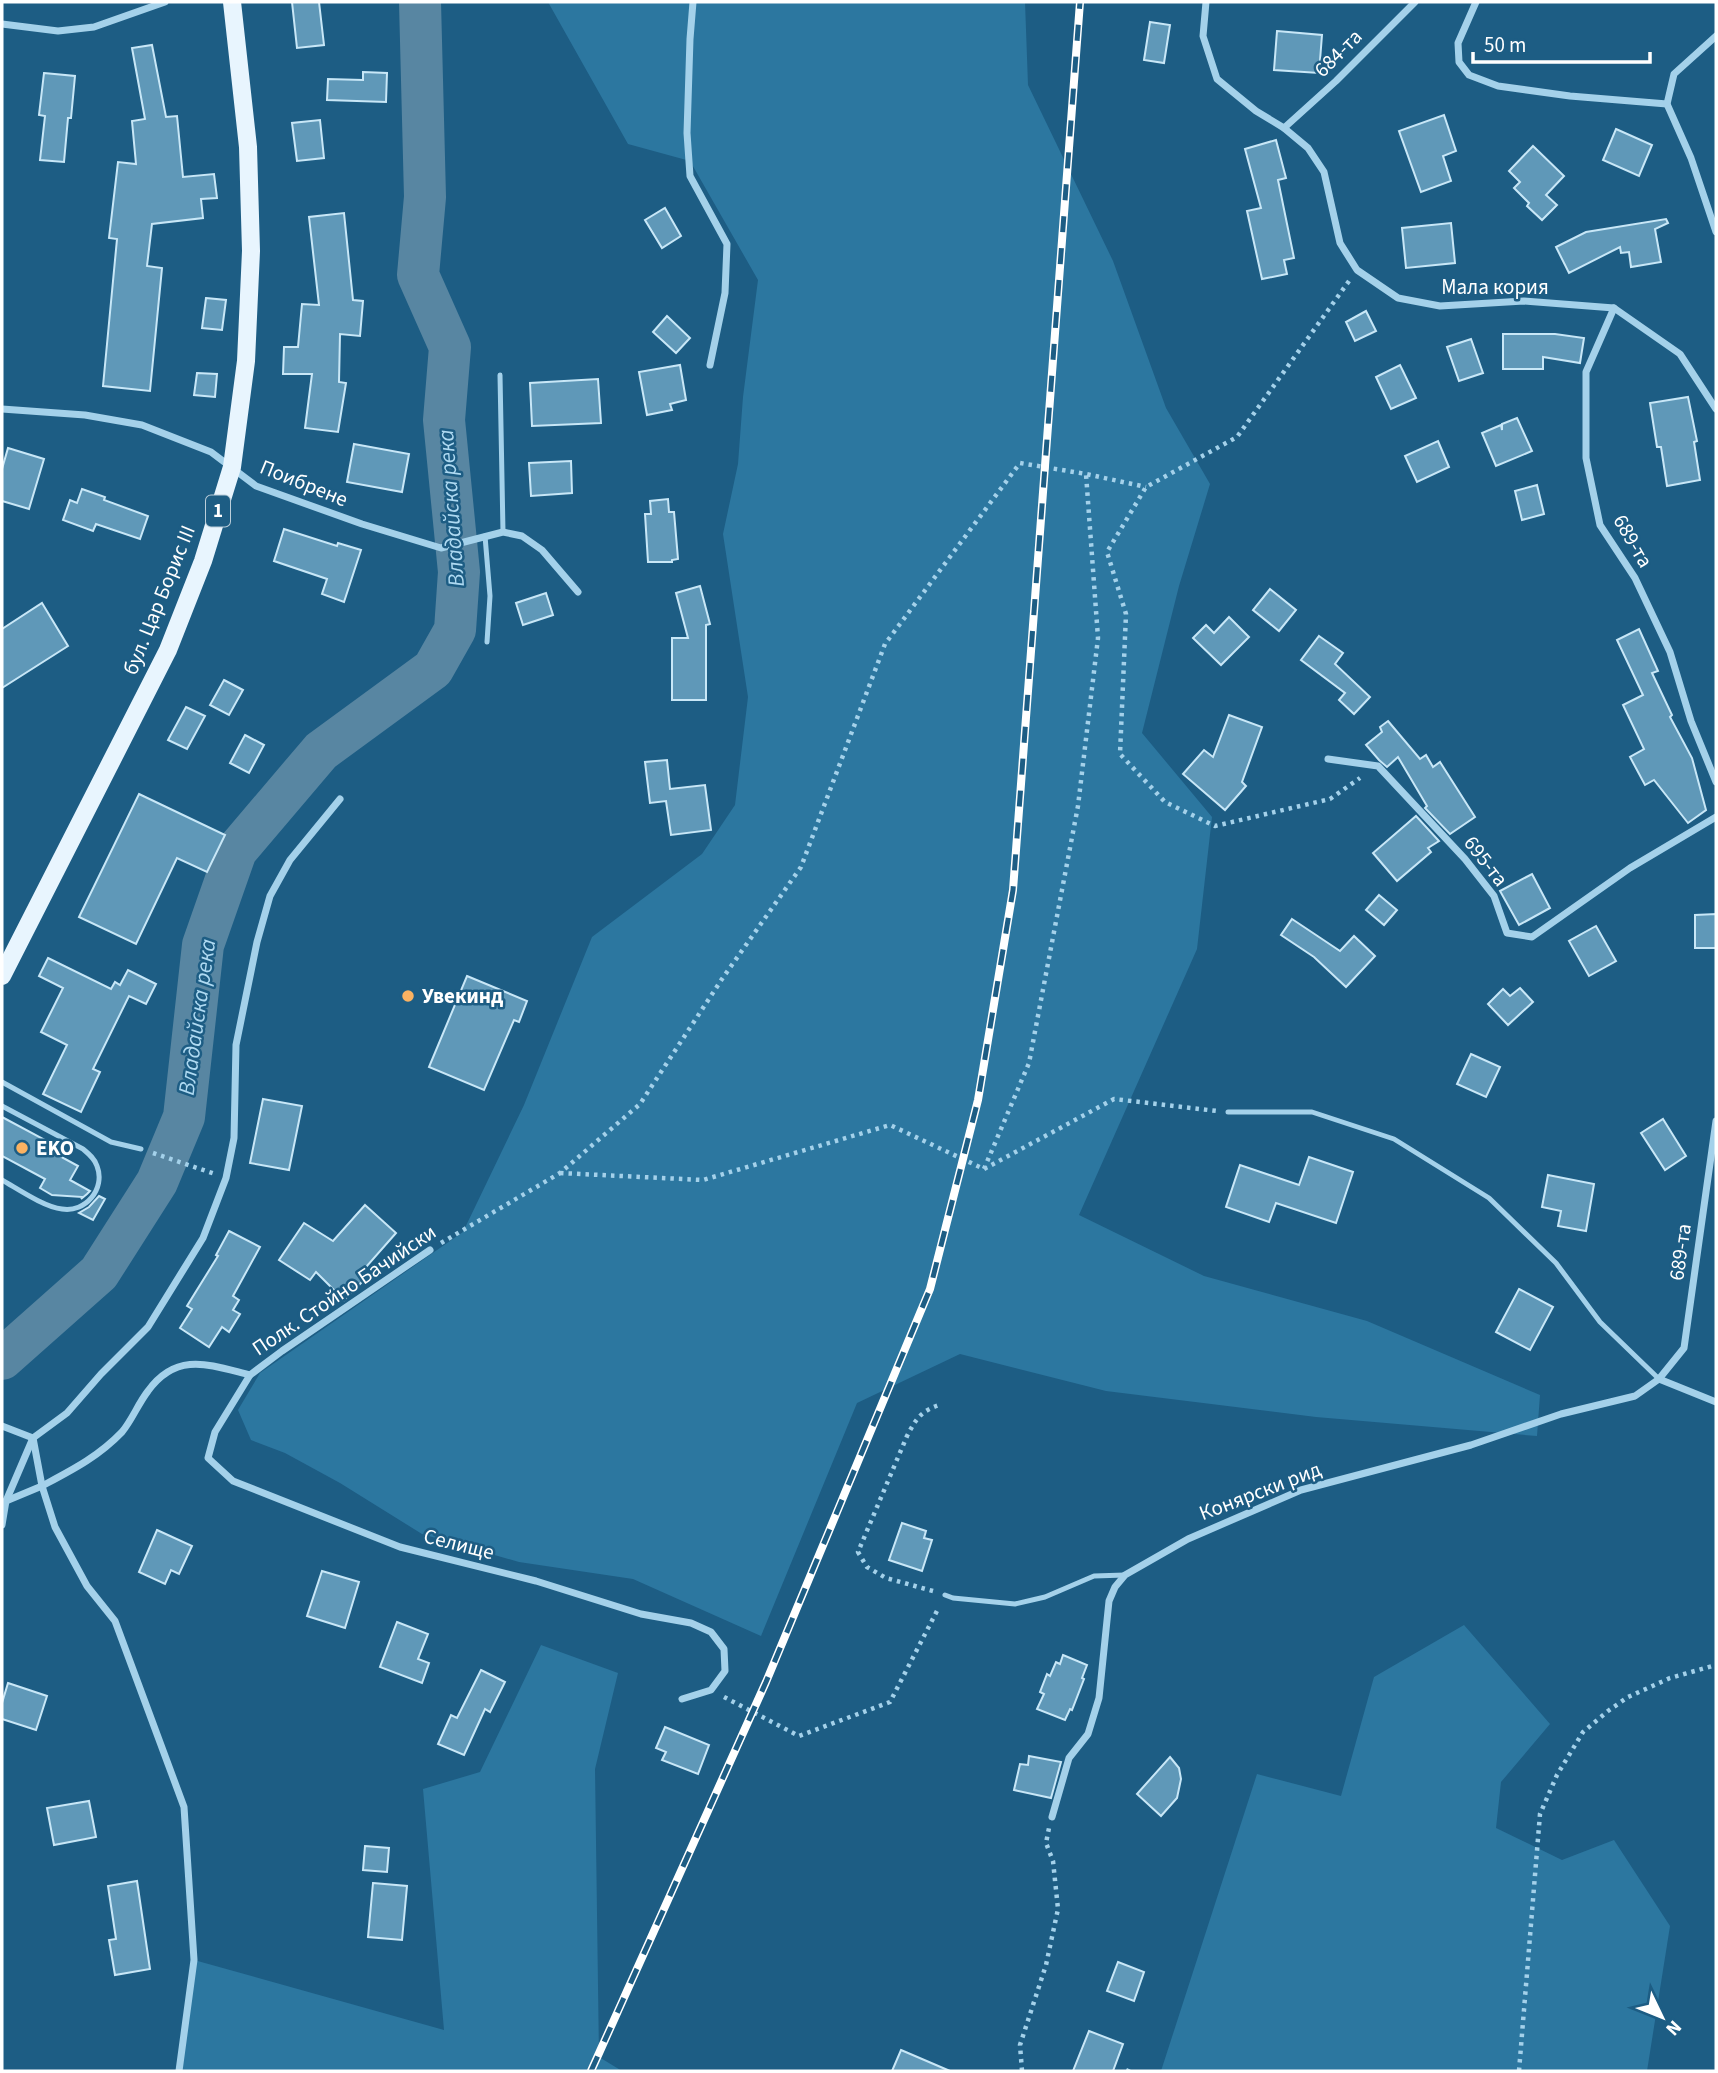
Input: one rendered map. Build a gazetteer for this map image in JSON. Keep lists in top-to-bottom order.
{
  "streets": {
    "main road": ["1", "бул. Цар Борис III"],
    "street": [
      "684-та",
      "Мала кория",
      "Поибрене",
      "689-та",
      "695-та",
      "Полк. Стойно Бачийски",
      "Конярски рид",
      "Селище"
    ]
  },
  "crossings": [
    ["684-та", "Мала кория"],
    ["Мала кория", "689-та"],
    ["Поибрене", "бул. Цар Борис III"],
    ["689-та", "Конярски рид"],
    ["Полк. Стойно Бачийски", "Селище"]
  ],
  "water": ["Владайска река"],
  "places": ["Увекинд", "EKO"],
  "scale_bar": "50 m",
  "north": "bottom right"
}
